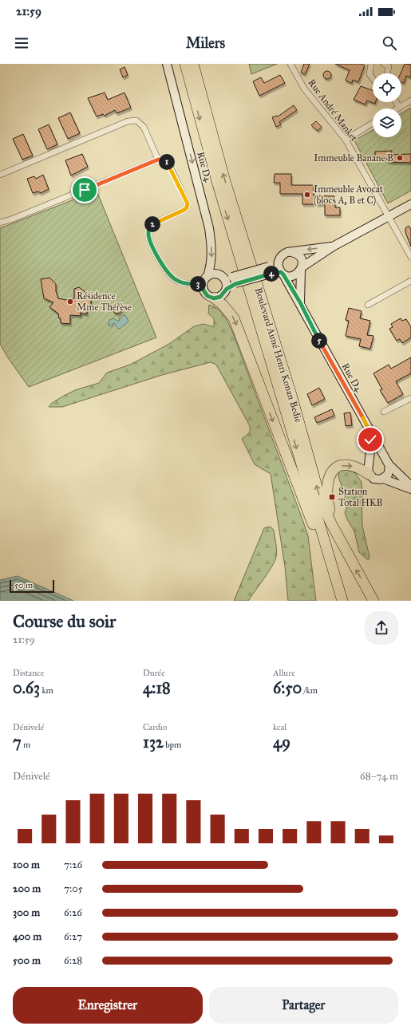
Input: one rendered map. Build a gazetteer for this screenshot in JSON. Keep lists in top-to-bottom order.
{
  "streets": {
    "highway": ["Boulevard Aimé Henri Konan Bedie"],
    "main road": ["Rue D4"],
    "street": ["Rue André Manket"]
  },
  "one_way": ["Rue D4"],
  "places": {
    "other": ["Immeuble Banane B", "Immeuble Avocat (blocs A, B et C)", "Résidence Mme Thérèse"],
    "transit": ["Station Total HKB"]
  },
  "scale_bar": "50 m",
  "page": {
    "status": "21:59",
    "header": "Milers",
    "pins": [
      "1",
      "2",
      "4",
      "3",
      "5"
    ],
    "scale": "50 m",
    "heading": ["Course du soir", "21:59"],
    "stats": [
      ["Distance", "0.63 km"],
      ["Durée", "4:18"],
      ["Allure", "6:50 /km"],
      ["Dénivelé", "7 m"],
      ["Cardio", "132 bpm"],
      ["kcal", "49"]
    ],
    "chart": ["Dénivelé", "68–74 m"],
    "list": [
      {
        "name": "100 m",
        "note": "7:26"
      },
      {
        "name": "200 m",
        "note": "7:05"
      },
      {
        "name": "300 m",
        "note": "6:26"
      },
      {
        "name": "400 m",
        "note": "6:27"
      },
      {
        "name": "500 m",
        "note": "6:28"
      }
    ],
    "buttons": ["Enregistrer", "Partager"]
  }
}
